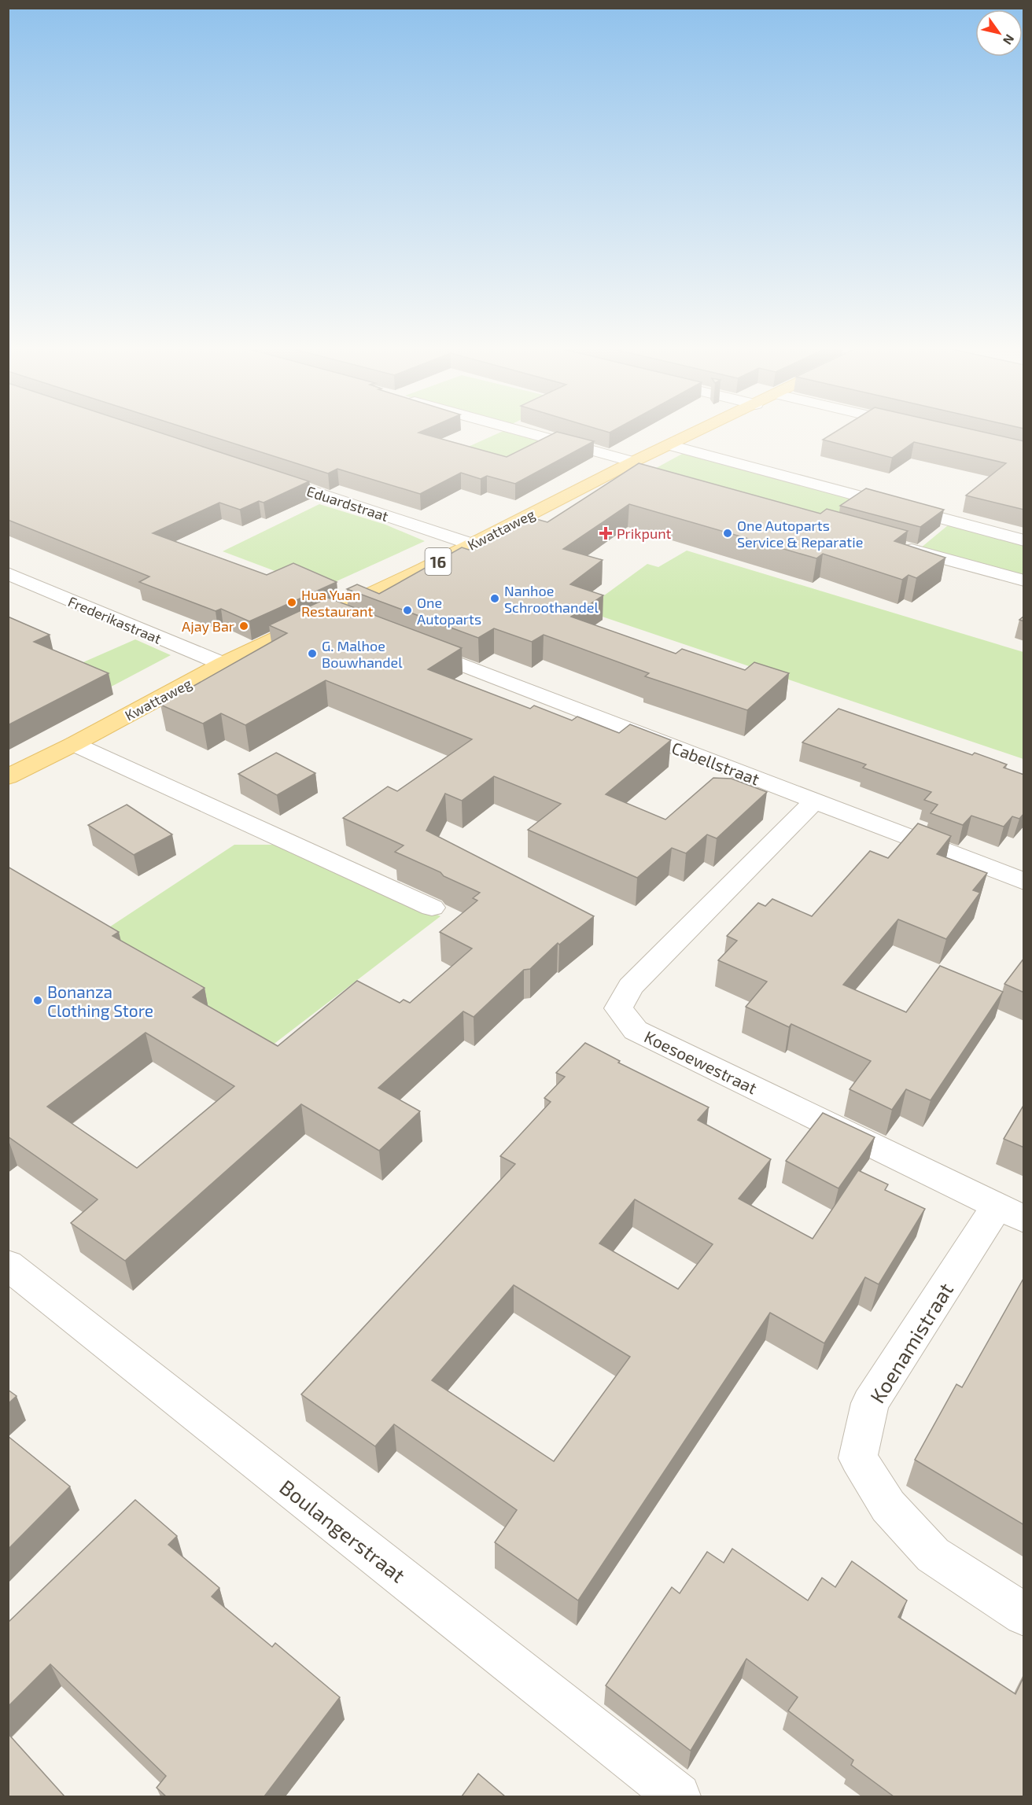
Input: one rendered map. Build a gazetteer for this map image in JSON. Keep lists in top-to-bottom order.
{
  "streets": {
    "main road": ["Kwattaweg", "16"],
    "street": [
      "Eduardstraat",
      "Frederikastraat",
      "Cabellstraat",
      "Koesoewestraat",
      "Koenamistraat",
      "Boulangerstraat"
    ]
  },
  "crossings": [
    ["Eduardstraat", "Kwattaweg"],
    ["Kwattaweg", "Frederikastraat"],
    ["Cabellstraat", "Koesoewestraat"],
    ["Koesoewestraat", "Koenamistraat"]
  ],
  "places": {
    "health": ["Prikpunt"],
    "other": [
      "One Autoparts Service & Reparatie",
      "Nanhoe Schroothandel",
      "Hua Yuan Restaurant",
      "One Autoparts",
      "Ajay Bar",
      "G. Malhoe Bouwhandel",
      "Bonanza Clothing Store"
    ]
  },
  "north": "bottom right"
}
